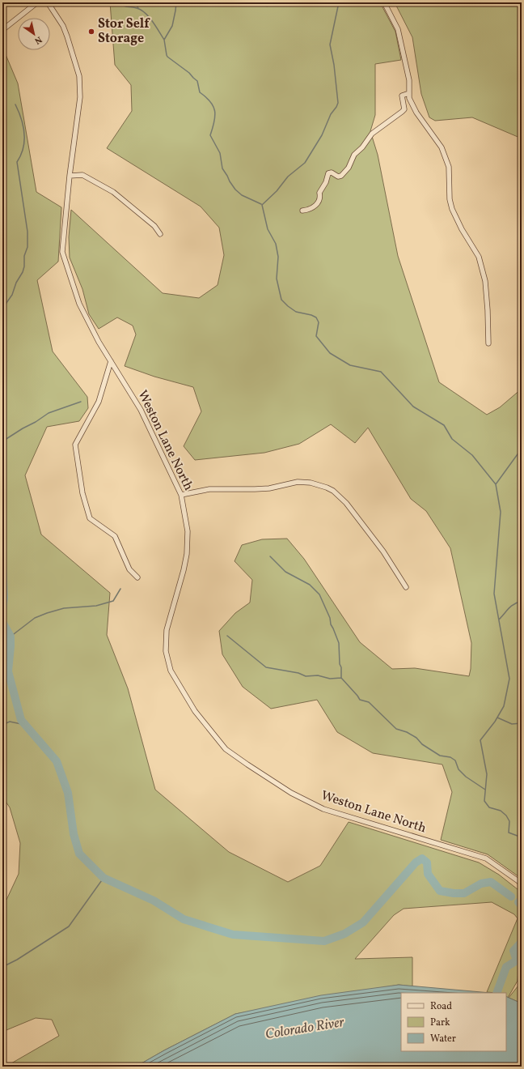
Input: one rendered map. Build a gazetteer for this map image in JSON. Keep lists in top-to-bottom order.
{
  "streets": {
    "street": ["Weston Lane North"]
  },
  "water": ["Colorado River"],
  "places": ["Stor Self Storage"],
  "legend": ["Road", "Park", "Water"],
  "north": "bottom right"
}
